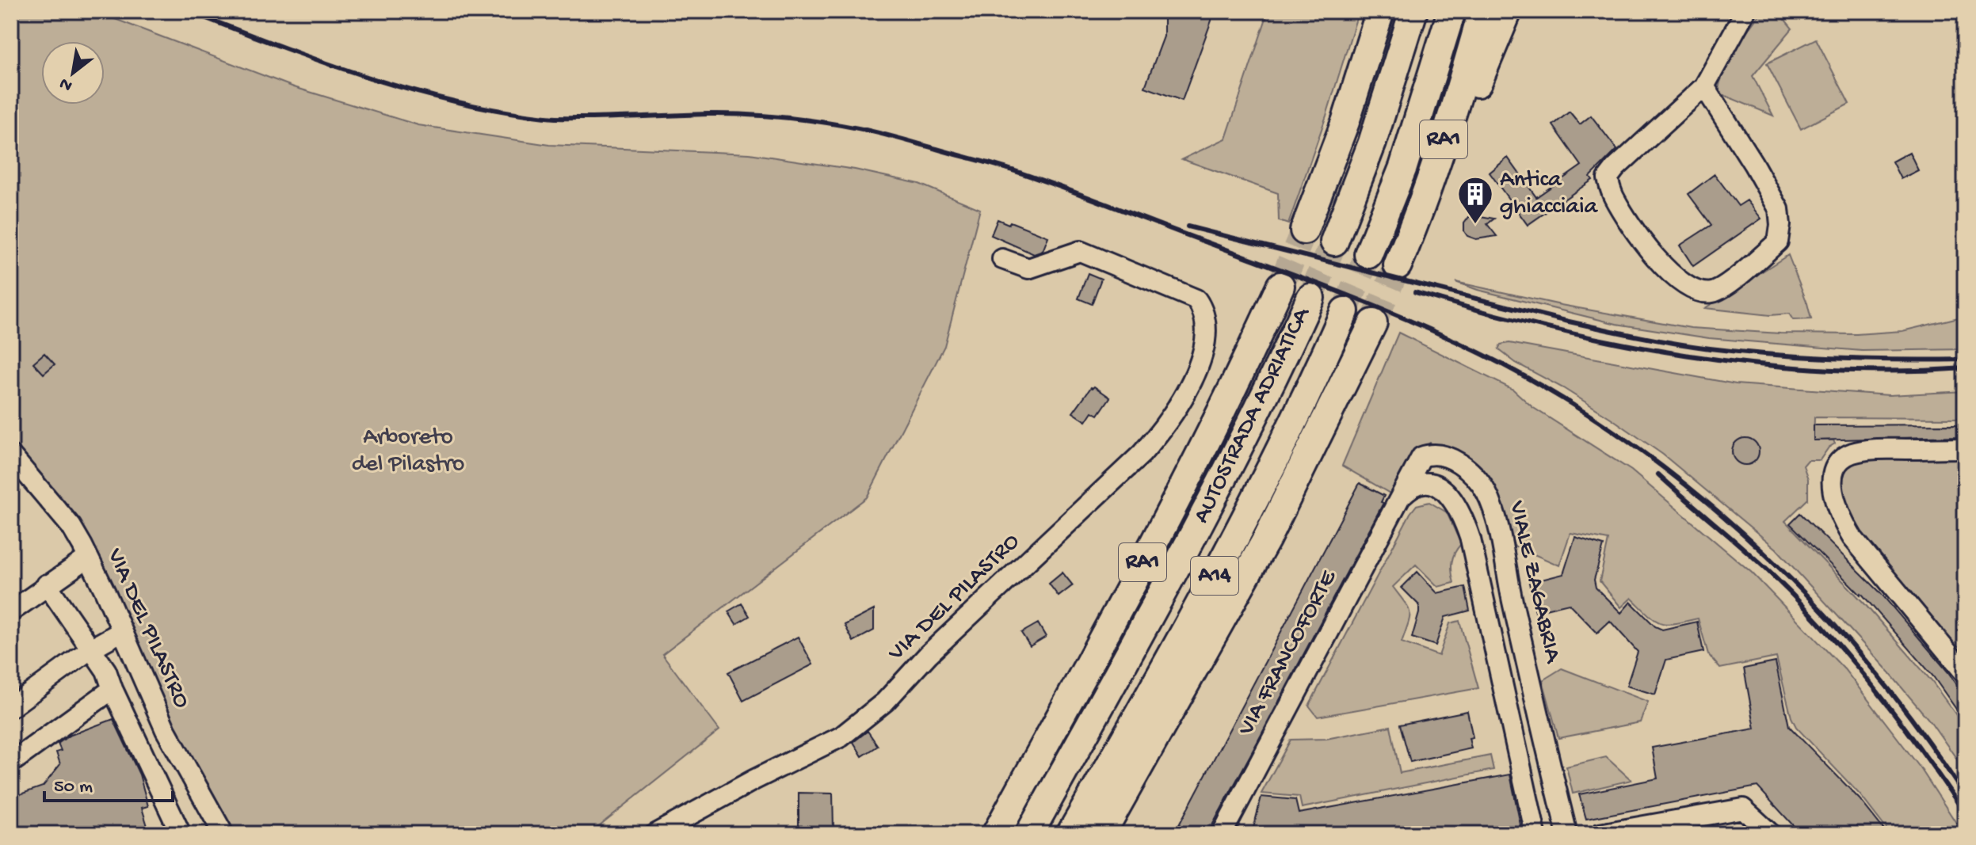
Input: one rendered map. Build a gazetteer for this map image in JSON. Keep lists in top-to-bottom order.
{
  "streets": {
    "highway": ["RA1", "AUTOSTRADA ADRIATICA", "A14"],
    "street": ["VIALE ZAGABRIA", "VIA DEL PILASTRO", "VIA FRANCOFORTE"]
  },
  "crossings": [
    ["VIALE ZAGABRIA", "VIA FRANCOFORTE"]
  ],
  "parks": ["Arboreto del Pilastro"],
  "places": {
    "building": ["Antica ghiacciaia"]
  },
  "scale_bar": "50 m",
  "north": "bottom left"
}
